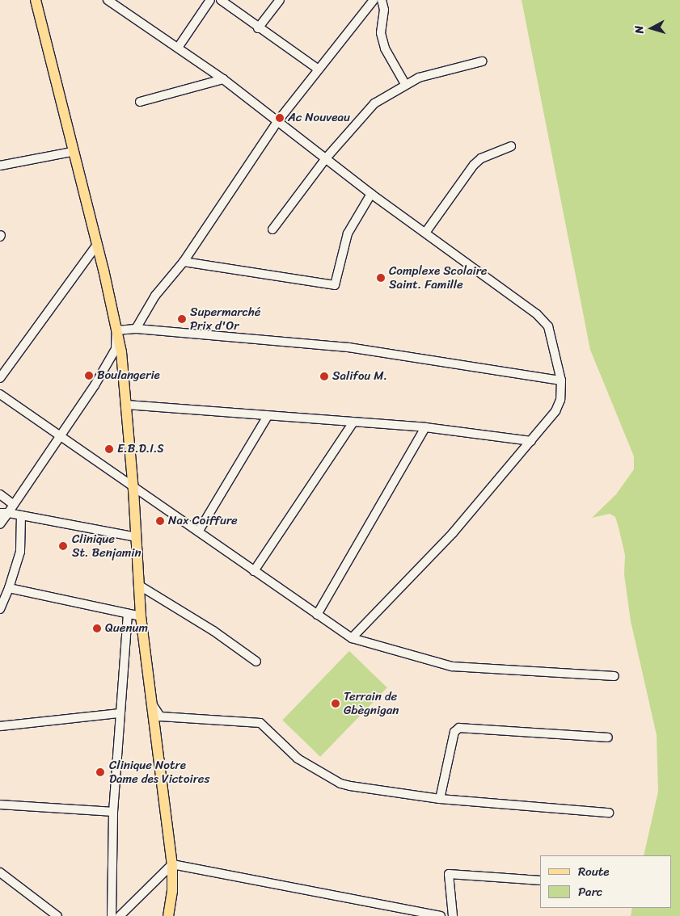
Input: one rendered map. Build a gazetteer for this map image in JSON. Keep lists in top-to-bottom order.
{
  "places": [
    "Ac Nouveau",
    "Complexe Scolaire Saint. Famille",
    "Supermarché Prix d'Or",
    "Boulangerie",
    "Salifou M.",
    "E.B.D.I.S",
    "Nax Coiffure",
    "Clinique St. Benjamin",
    "Quenum",
    "Terrain de Gbègnigan",
    "Clinique Notre Dame des Victoires"
  ],
  "legend": ["Route", "Parc"],
  "north": "left"
}
